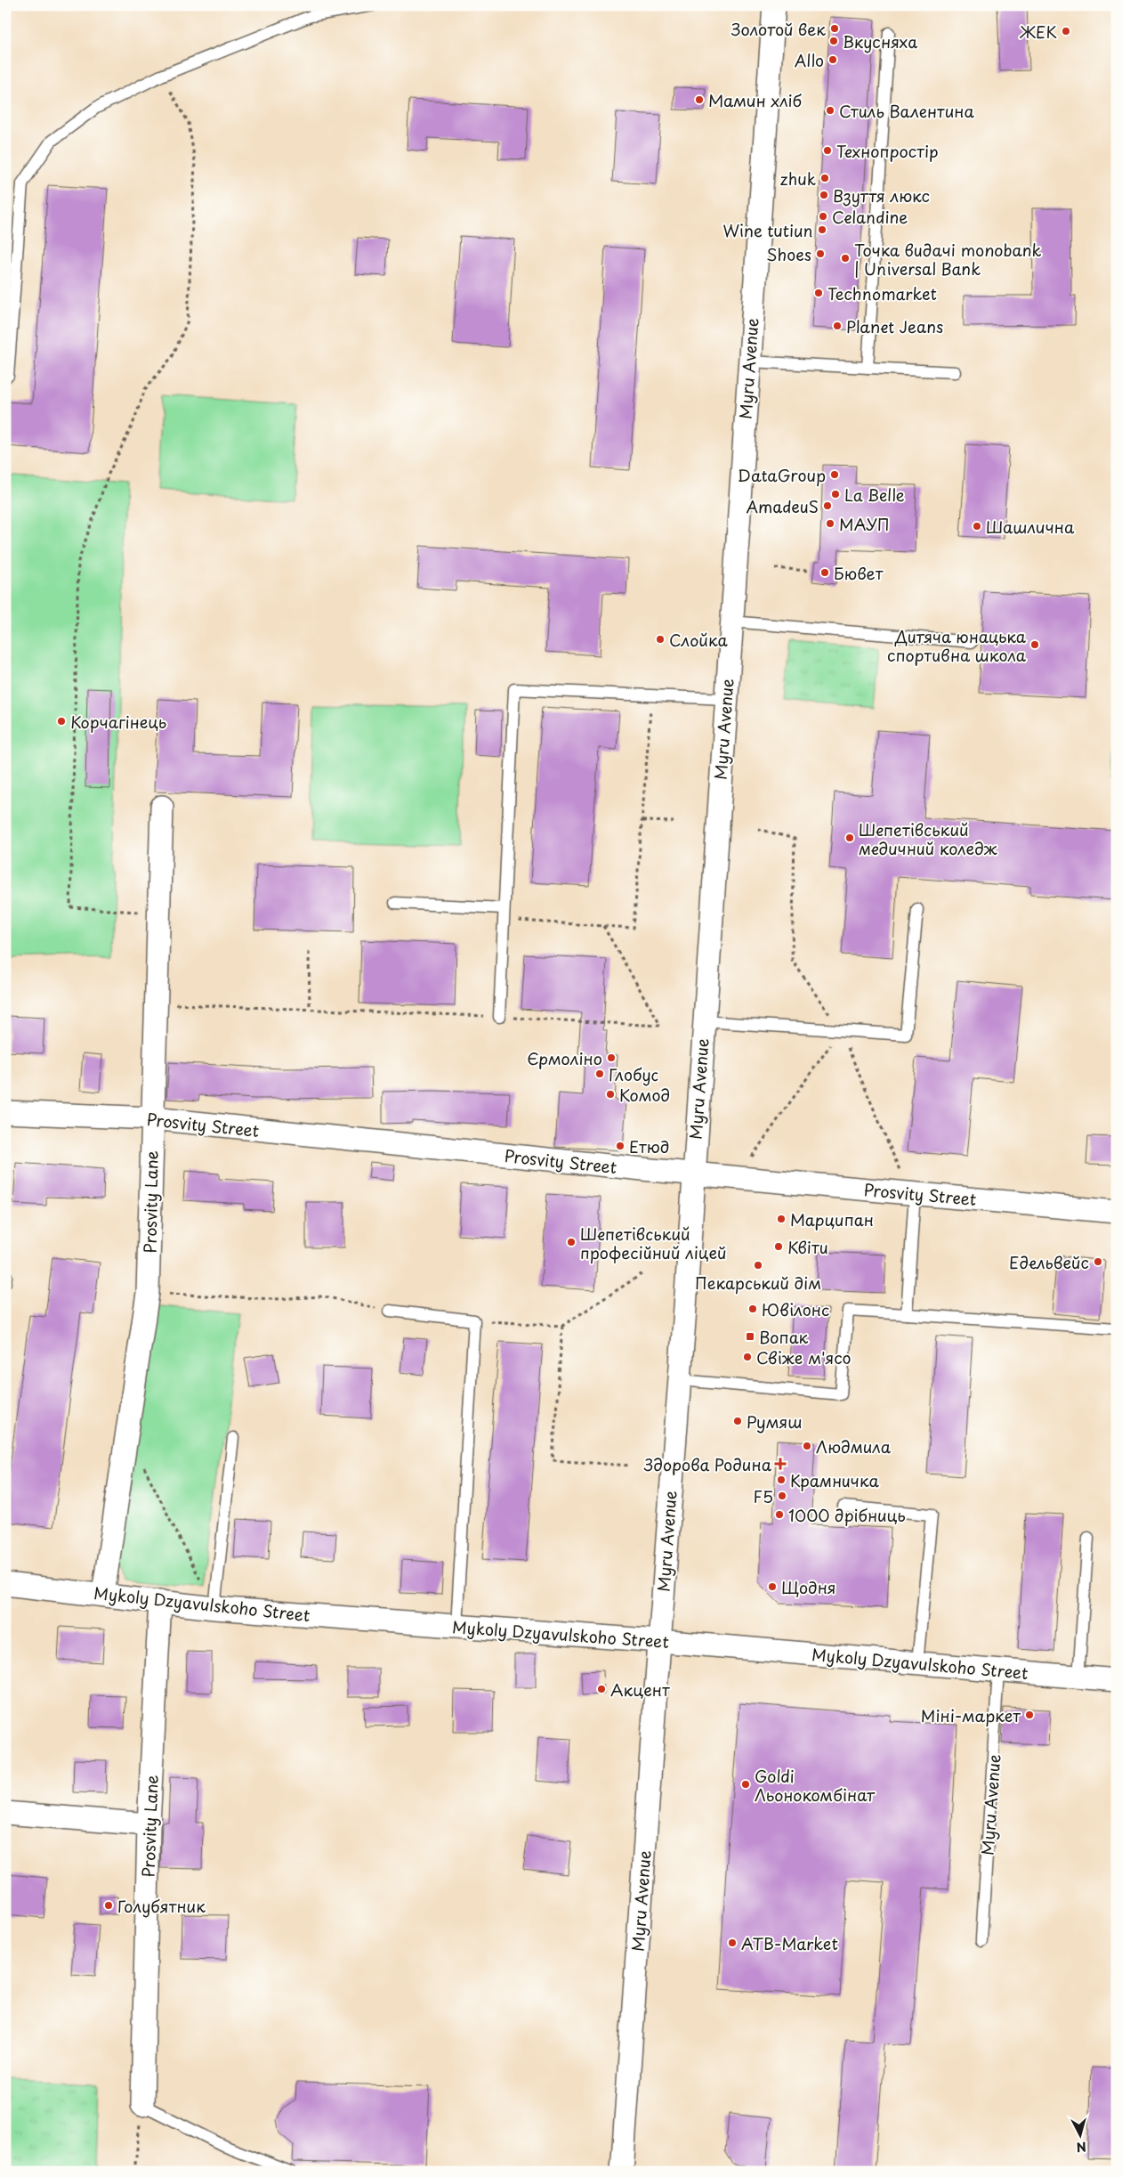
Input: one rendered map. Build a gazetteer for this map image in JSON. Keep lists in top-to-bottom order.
{
  "streets": {
    "street": [
      "Myru Avenue",
      "Prosvity Street",
      "Prosvity Lane",
      "Mykoly Dzyavulskoho Street"
    ]
  },
  "crossings": [
    ["Myru Avenue", "Prosvity Street"],
    ["Myru Avenue", "Mykoly Dzyavulskoho Street"],
    ["Prosvity Street", "Prosvity Lane"],
    ["Prosvity Lane", "Mykoly Dzyavulskoho Street"]
  ],
  "places": {
    "other": [
      "Золотой век",
      "ЖЕК",
      "Вкусняха",
      "Allo",
      "Мамин хліб",
      "Стиль Валентина",
      "Технопростір",
      "zhuk",
      "Взуття люкс",
      "Celandine",
      "Wine tutiun",
      "Shoes",
      "Точка видачі monobank | Universal Bank",
      "Technomarket",
      "Planet Jeans",
      "DataGroup",
      "La Belle",
      "AmadeuS",
      "МАУП",
      "Шашлична",
      "Бювет",
      "Слойка",
      "Дитяча юнацька спортивна школа",
      "Корчагінець",
      "Шепетівський медичний коледж",
      "Єрмоліно",
      "Глобус",
      "Комод",
      "Етюд",
      "Марципан",
      "Шепетівський професійний ліцей",
      "Квіти",
      "Едельвейс",
      "Пекарський дім",
      "Ювілонс",
      "Свіже м'ясо",
      "Румяш",
      "Людмила",
      "Крамничка",
      "F5",
      "1000 дрібниць",
      "Щодня",
      "Акцент",
      "Міні-маркет",
      "Goldi Льонокомбінат",
      "Голубятник",
      "ATB-Market"
    ],
    "transit": ["Вопак"],
    "health": ["Здорова Родина"]
  },
  "north": "bottom"
}
